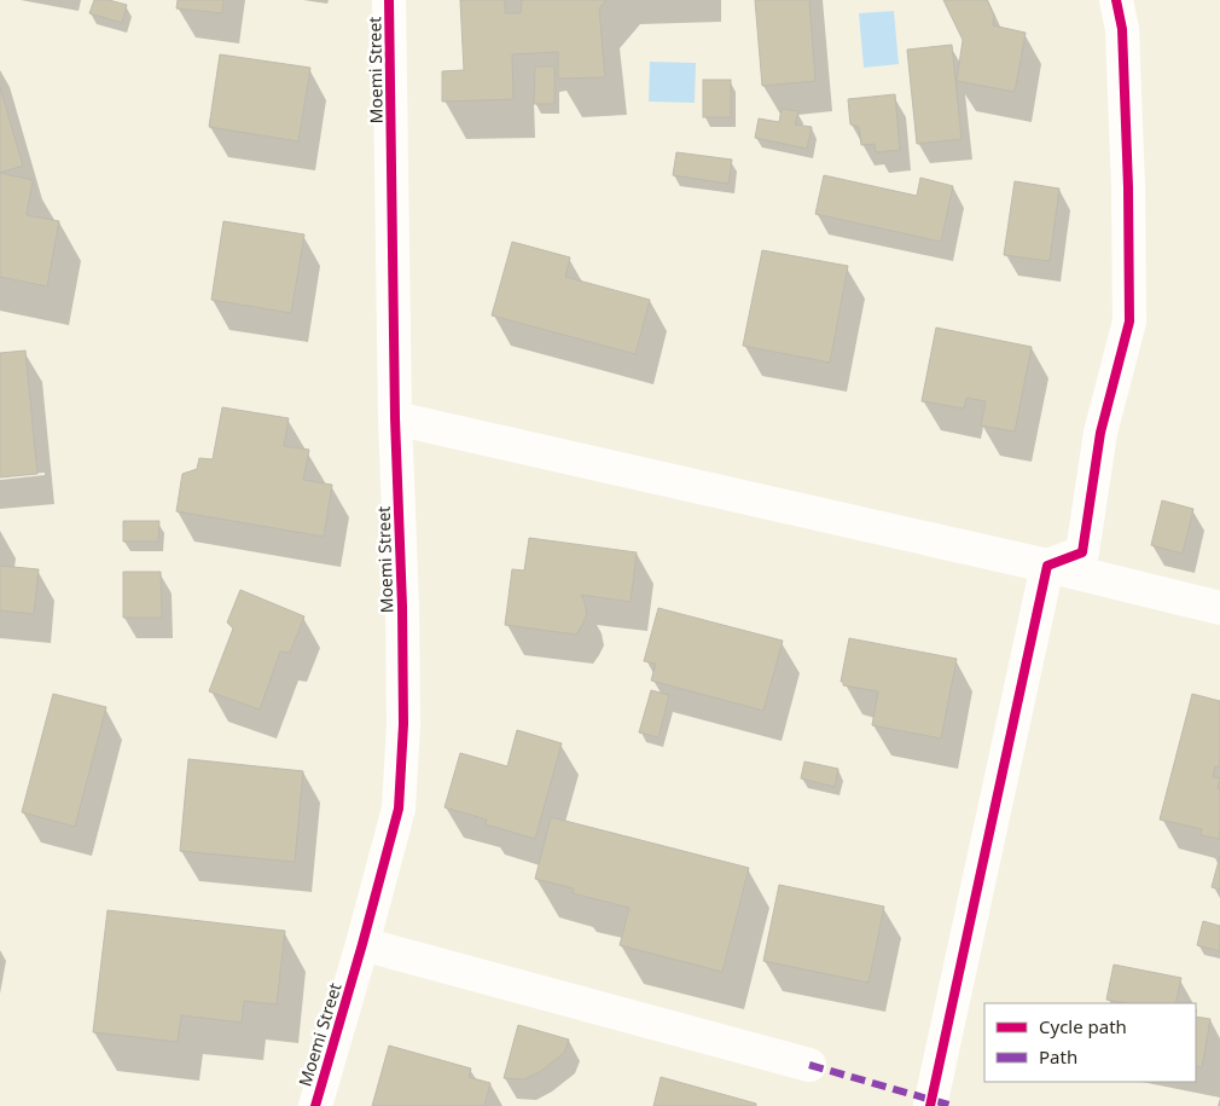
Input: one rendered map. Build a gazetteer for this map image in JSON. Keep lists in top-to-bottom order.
{
  "streets": {
    "street": ["Moemi Street"]
  },
  "legend": ["Cycle path", "Path"]
}
